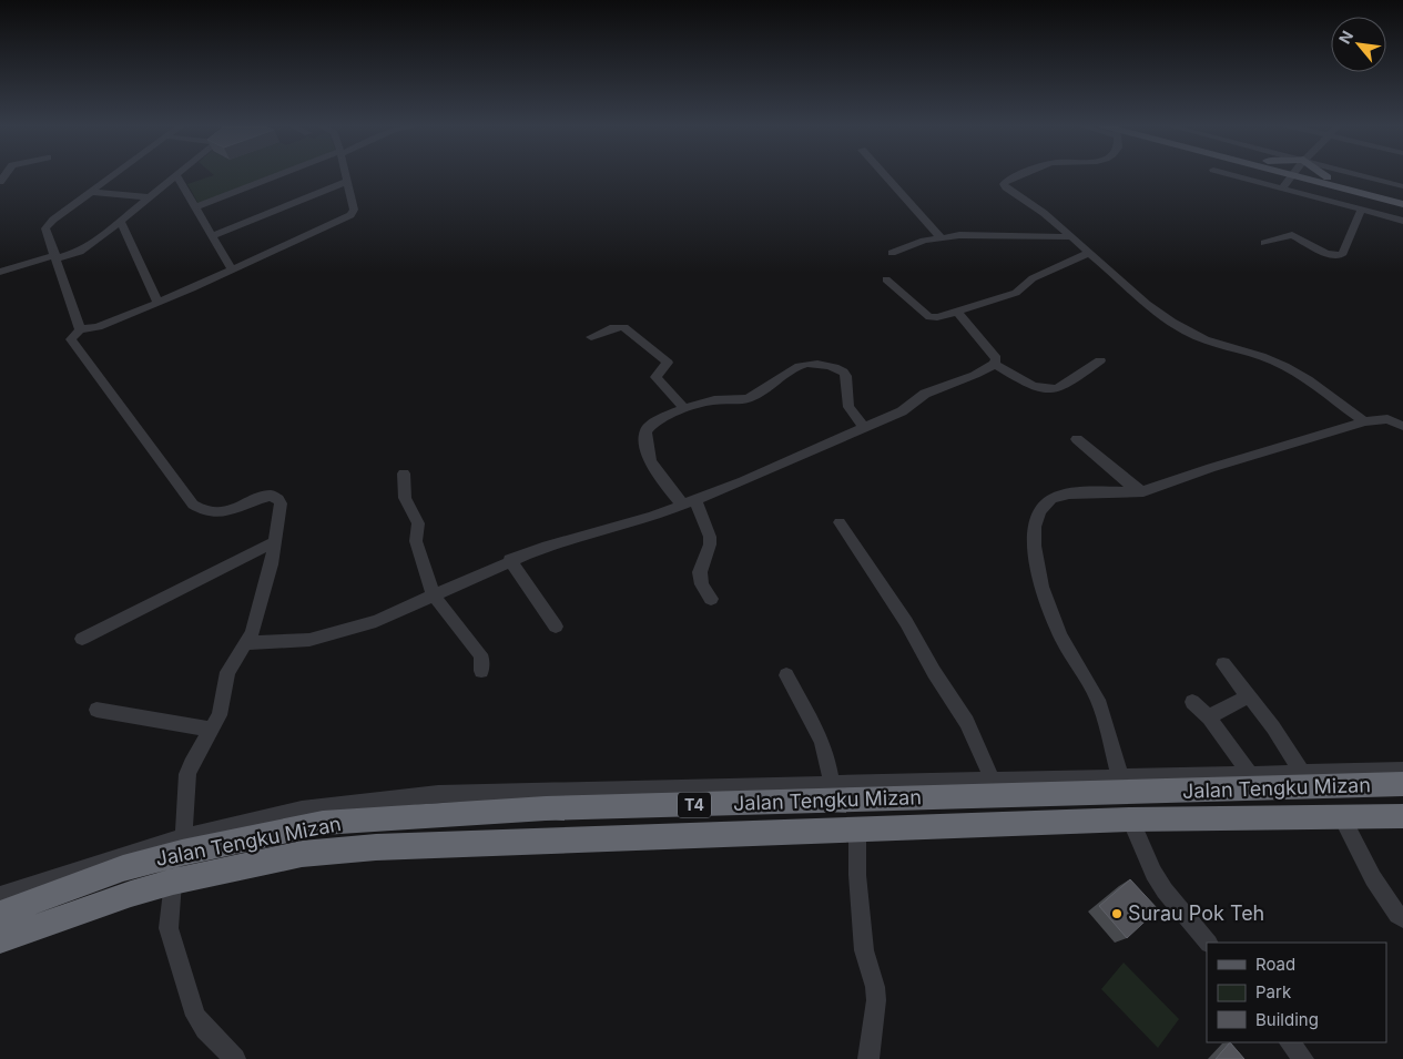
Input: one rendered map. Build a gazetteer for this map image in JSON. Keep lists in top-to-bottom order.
{
  "streets": {
    "highway": ["Jalan Tengku Mizan", "T4"]
  },
  "places": ["Surau Pok Teh"],
  "legend": ["Road", "Park", "Building"],
  "north": "top left"
}
